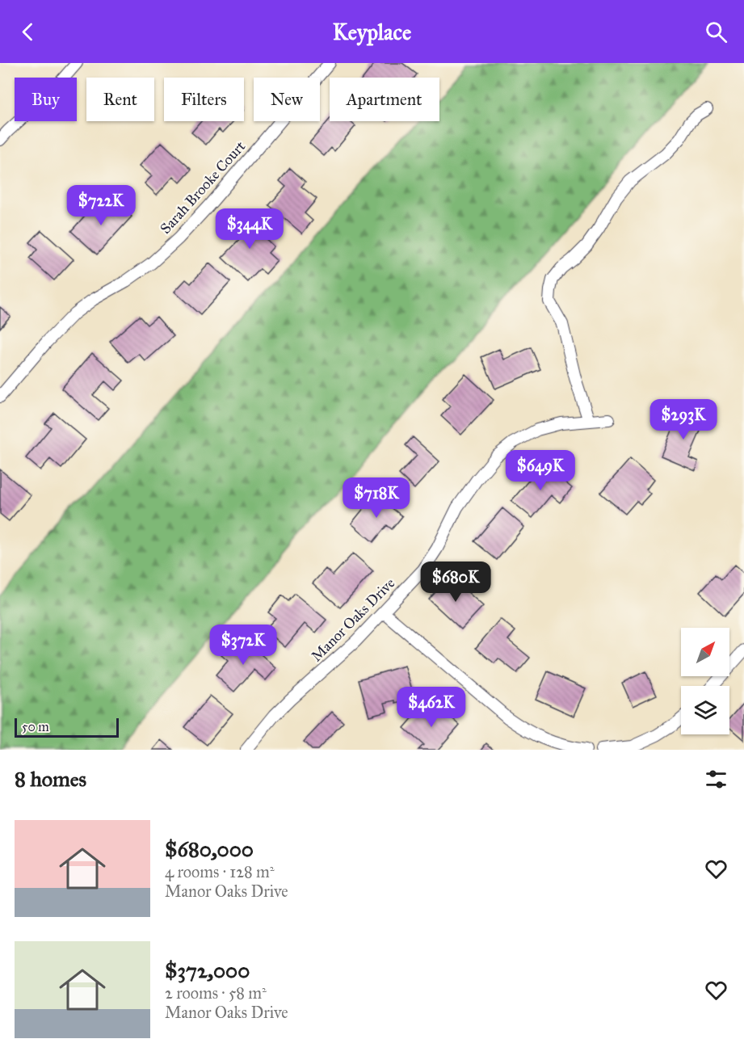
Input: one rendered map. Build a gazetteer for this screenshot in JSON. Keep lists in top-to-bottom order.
{
  "streets": {
    "street": ["Sarah Brooke Court", "Manor Oaks Drive"]
  },
  "scale_bar": "50 m",
  "north": "top right",
  "page": {
    "header": "Keyplace",
    "chip": [
      "Buy",
      "Rent",
      "Filters",
      "New",
      "Apartment"
    ],
    "price": [
      "$722K",
      "$344K",
      "$293K",
      "$649K",
      "$718K",
      "$680K",
      "$372K",
      "$462K"
    ],
    "scale": "50 m",
    "heading": "8 homes",
    "list": [
      {
        "name": "$680,000",
        "note": "4 rooms · 128 m² · Manor Oaks Drive"
      },
      {
        "name": "$372,000",
        "note": "2 rooms · 58 m² · Manor Oaks Drive"
      }
    ]
  }
}
